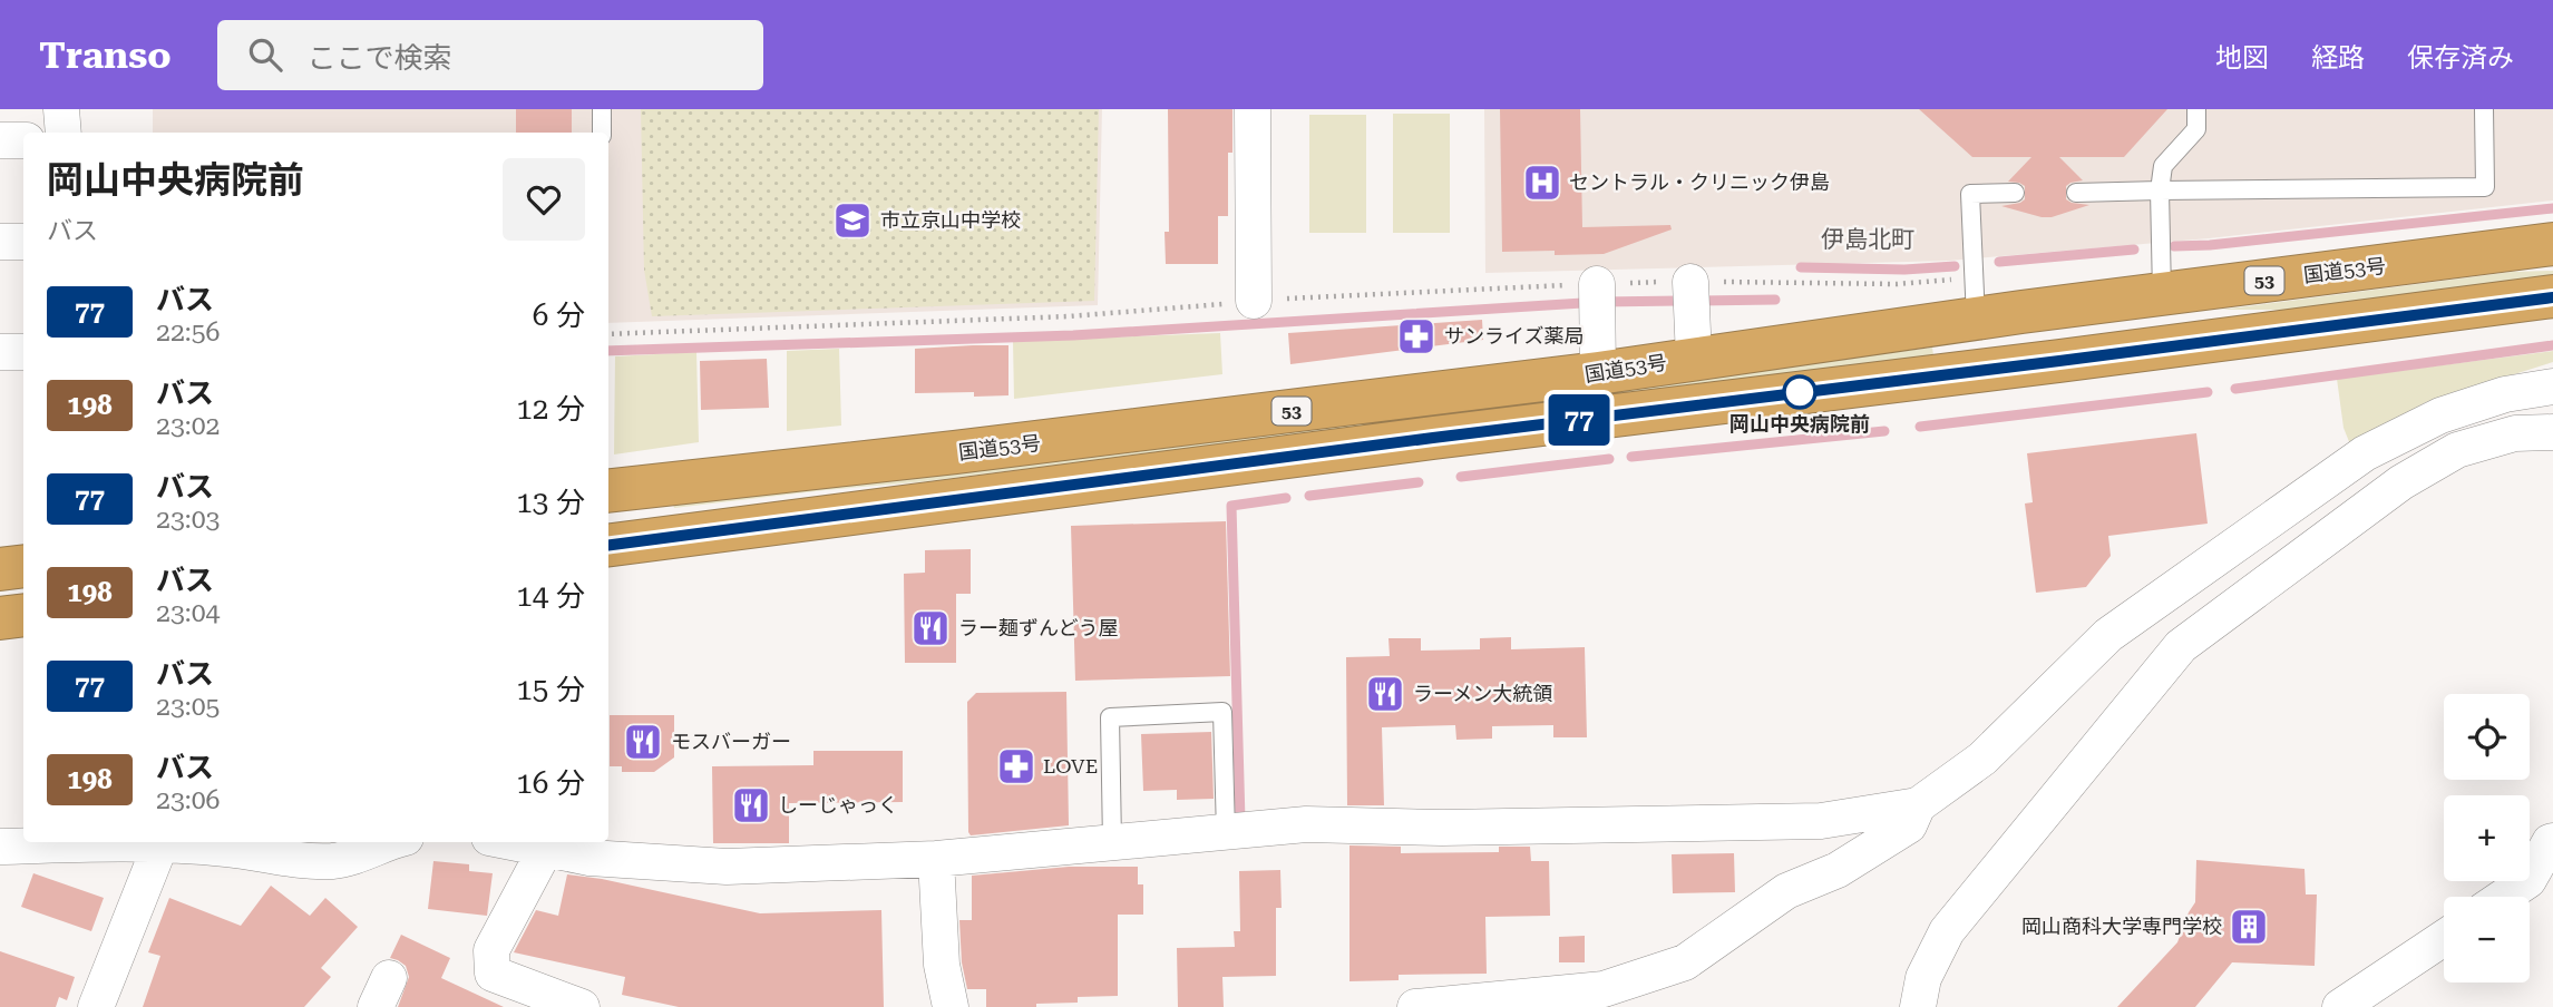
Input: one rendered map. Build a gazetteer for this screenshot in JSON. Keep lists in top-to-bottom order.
{
  "streets": {
    "highway": ["国道53号", "53"]
  },
  "districts": ["伊島北町"],
  "places": {
    "hospital": ["セントラル・クリニック伊島"],
    "school or university": ["市立京山中学校"],
    "pharmacy": ["サンライズ薬局", "LOVE"],
    "other": ["岡山中央病院前"],
    "restaurant": [
      "ラー麺ずんどう屋",
      "ラーメン大統領",
      "モスバーガー",
      "しーじゃっく"
    ],
    "building": ["岡山商科大学専門学校"]
  },
  "lines": ["bus line 77"],
  "page": {
    "header": "Transo",
    "search": "ここで検索",
    "nav": ["地図", "経路", "保存済み"],
    "on_map": "77",
    "heading": ["岡山中央病院前", "バス"],
    "list": [
      {
        "mark": "77",
        "name": "バス",
        "note": "22:56",
        "value": "6 分"
      },
      {
        "mark": "198",
        "name": "バス",
        "note": "23:02",
        "value": "12 分"
      },
      {
        "mark": "77",
        "name": "バス",
        "note": "23:03",
        "value": "13 分"
      },
      {
        "mark": "198",
        "name": "バス",
        "note": "23:04",
        "value": "14 分"
      },
      {
        "mark": "77",
        "name": "バス",
        "note": "23:05",
        "value": "15 分"
      },
      {
        "mark": "198",
        "name": "バス",
        "note": "23:06",
        "value": "16 分"
      }
    ],
    "map_buttons": ["+", "−"]
  }
}
